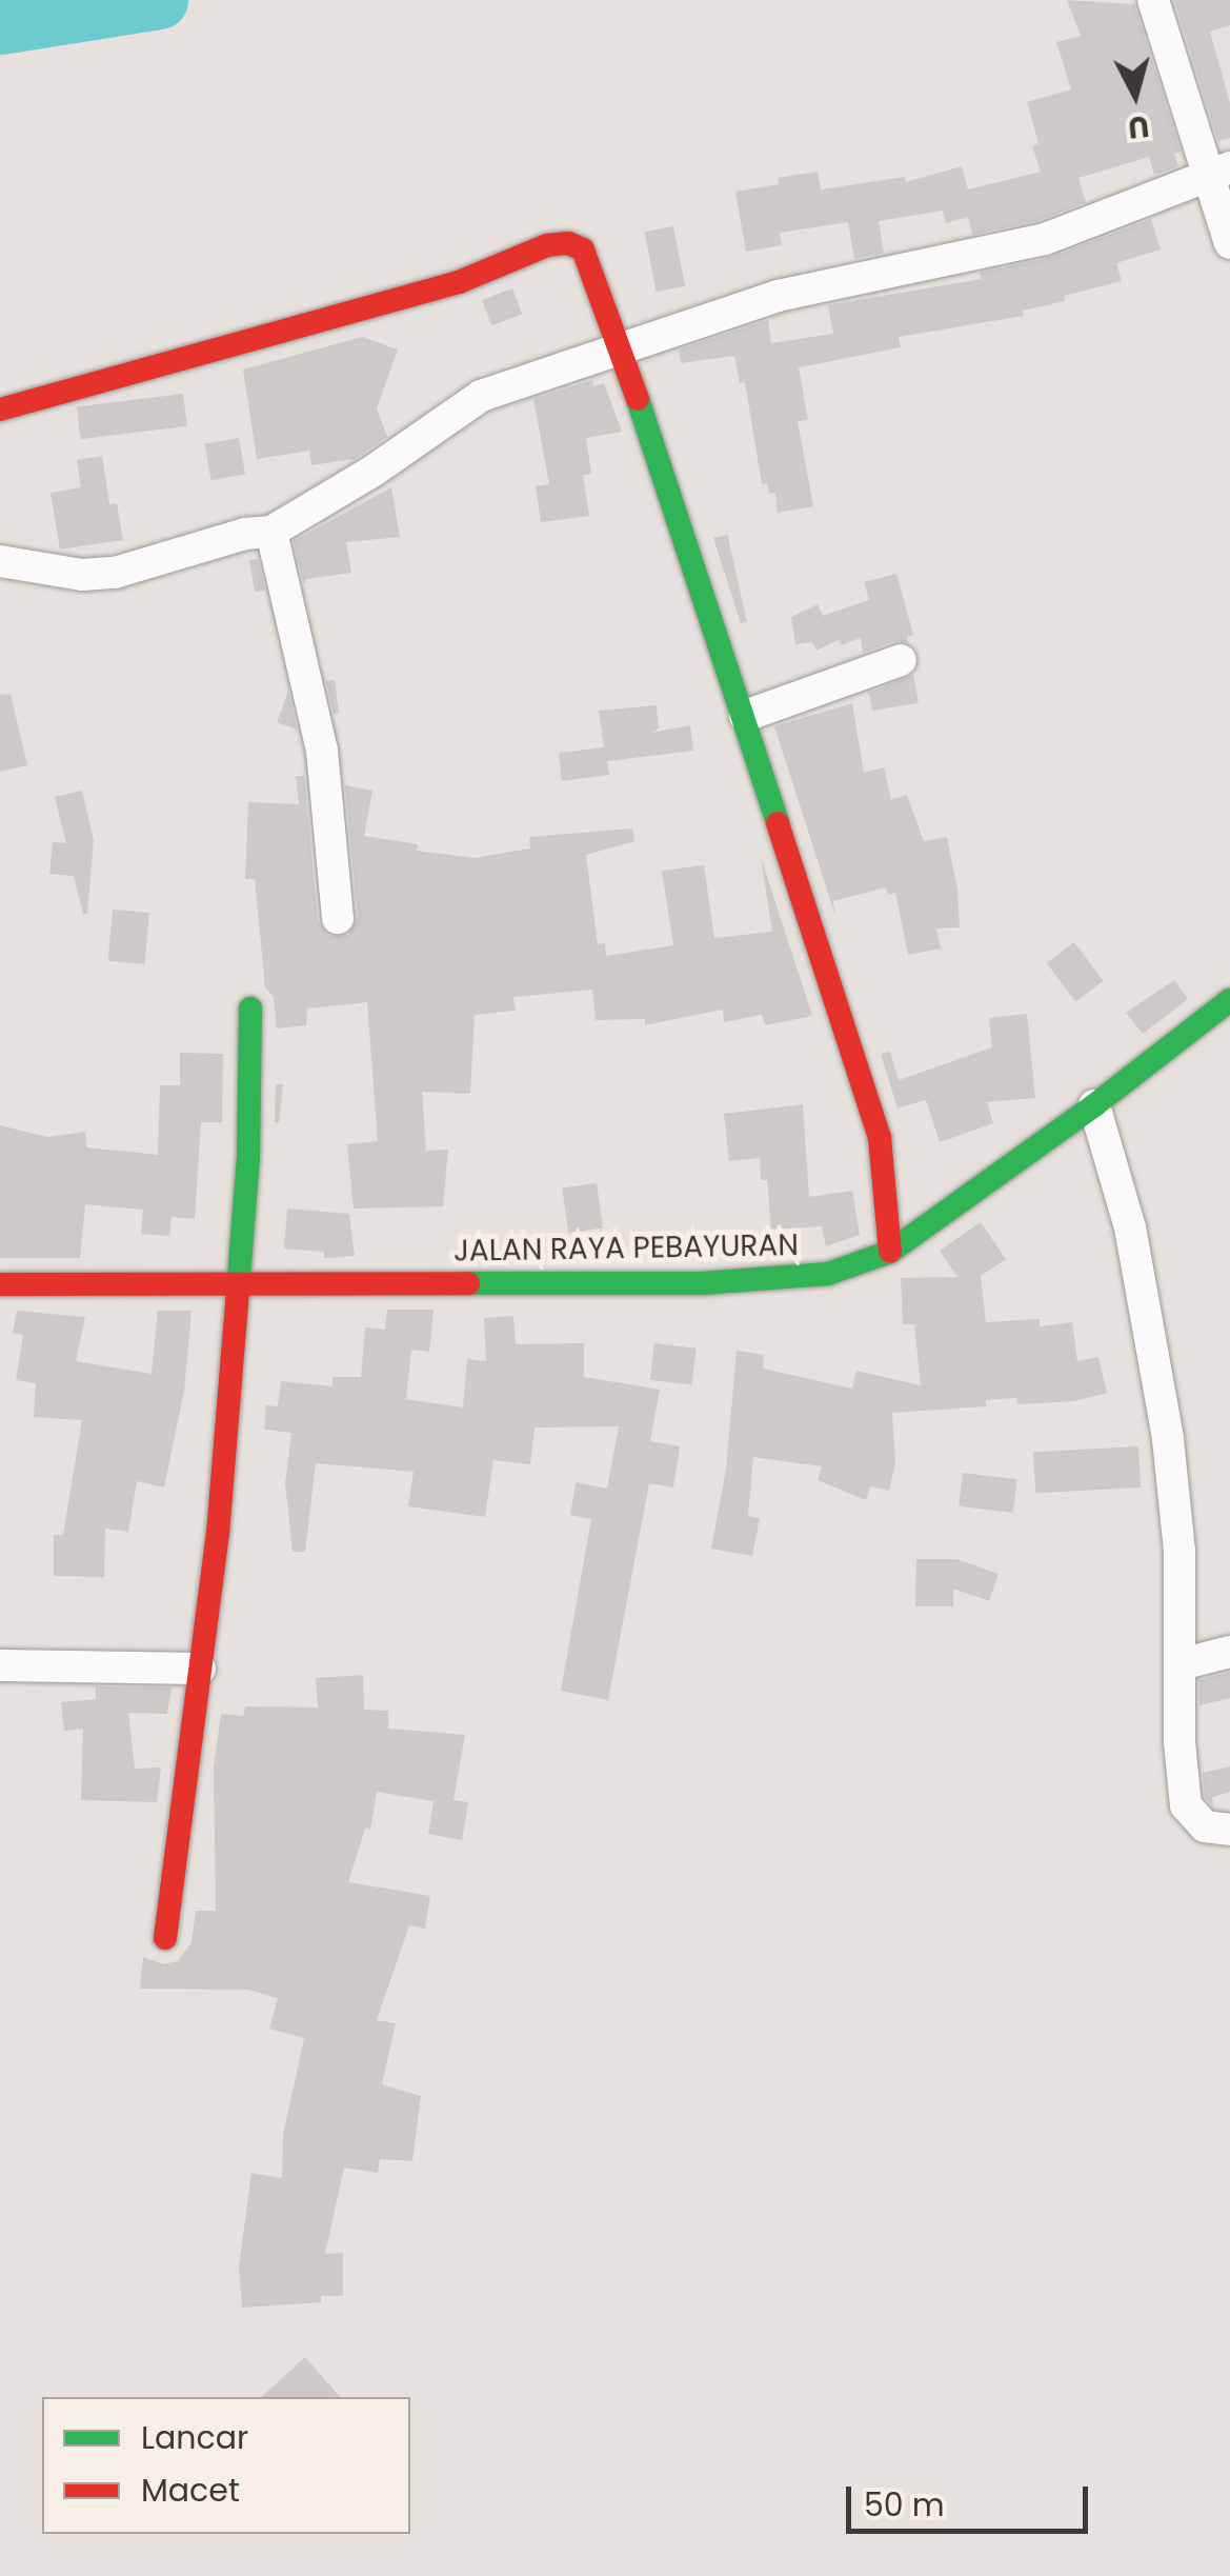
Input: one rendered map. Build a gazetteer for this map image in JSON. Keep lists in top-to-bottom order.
{
  "streets": {
    "street": ["JALAN RAYA PEBAYURAN"]
  },
  "legend": ["Lancar", "Macet"],
  "scale_bar": "50 m",
  "north": "bottom"
}
